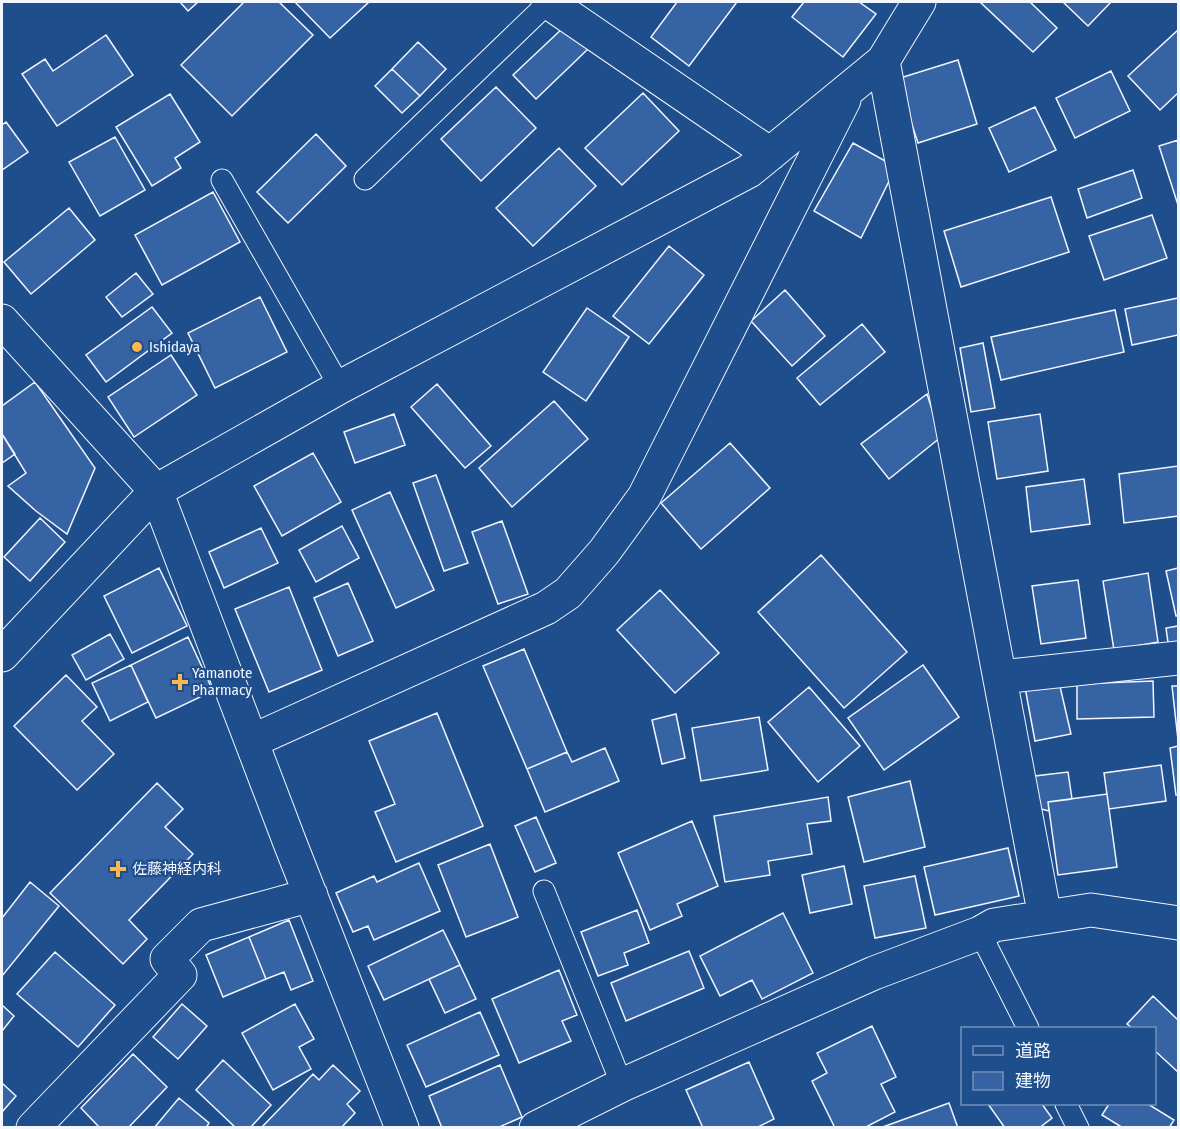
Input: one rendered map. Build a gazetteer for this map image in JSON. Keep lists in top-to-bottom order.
{
  "places": {
    "other": ["Ishidaya"],
    "health": ["Yamanote Pharmacy", "佐藤神経内科"]
  },
  "legend": ["道路", "建物"]
}
